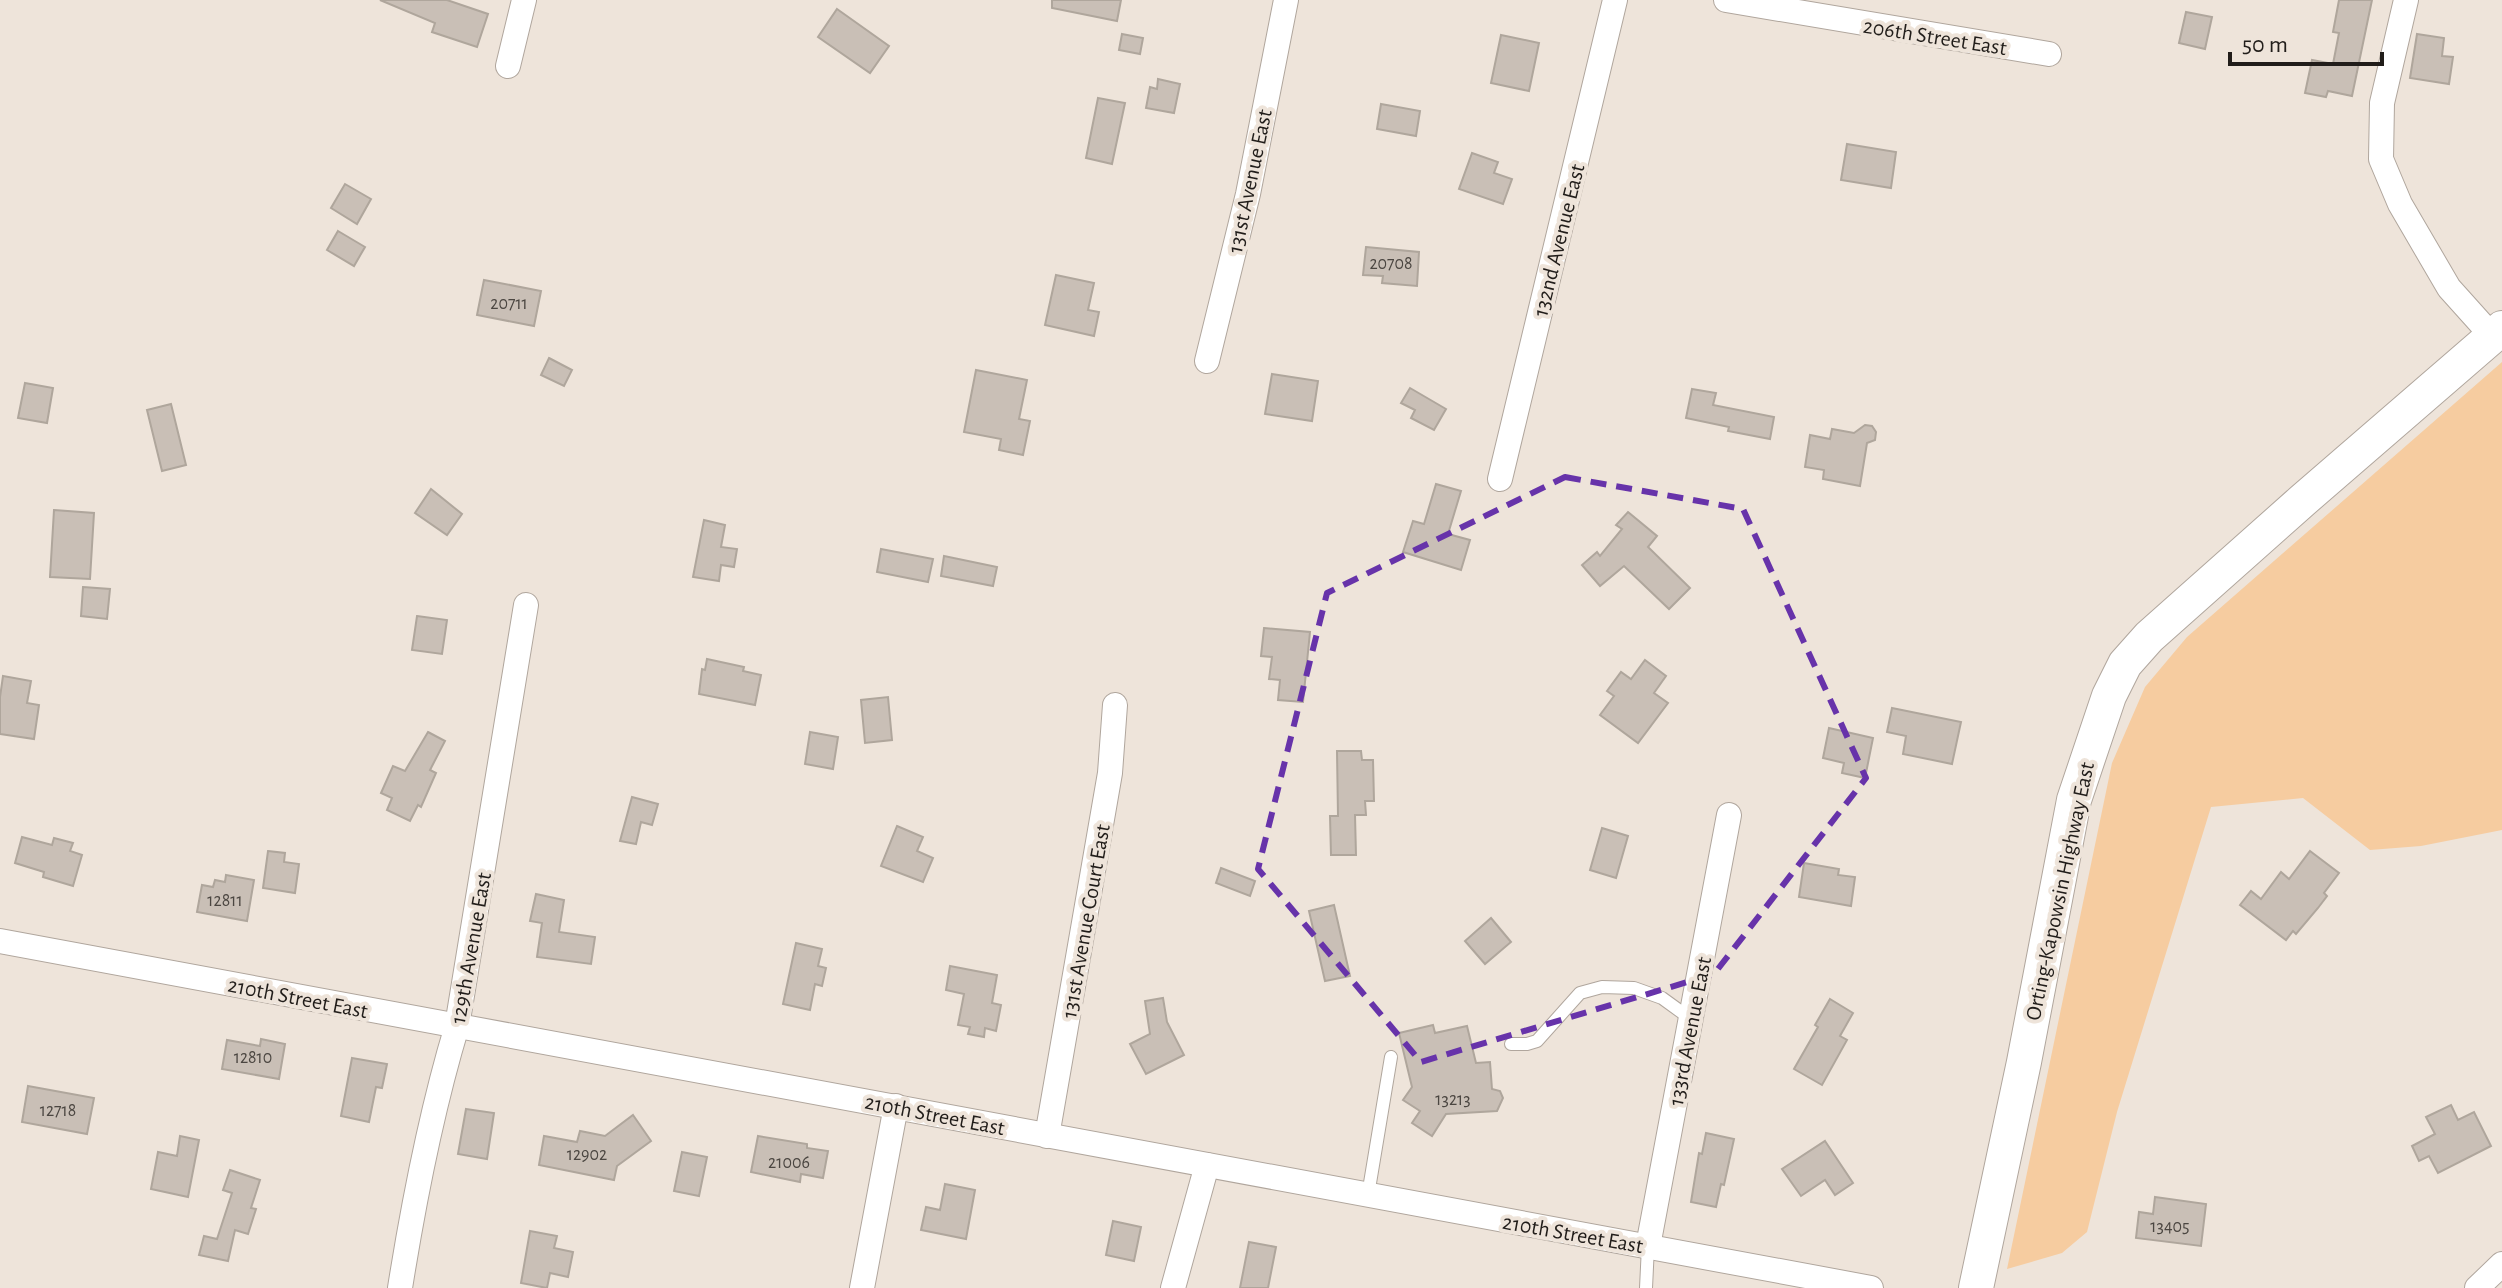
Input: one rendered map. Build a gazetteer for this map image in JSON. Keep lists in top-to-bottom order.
{
  "streets": {
    "main road": ["Orting-Kapowsin Highway East"],
    "street": [
      "206th Street East",
      "131st Avenue East",
      "132nd Avenue East",
      "131st Avenue Court East",
      "129th Avenue East",
      "210th Street East",
      "133rd Avenue East"
    ]
  },
  "crossings": [
    ["131st Avenue Court East", "210th Street East"],
    ["129th Avenue East", "210th Street East"],
    ["210th Street East", "133rd Avenue East"]
  ],
  "house_numbers": [
    "20708",
    "20711",
    "12811",
    "12810",
    "13213",
    "12718",
    "12902",
    "21006",
    "13405"
  ],
  "scale_bar": "50 m"
}
